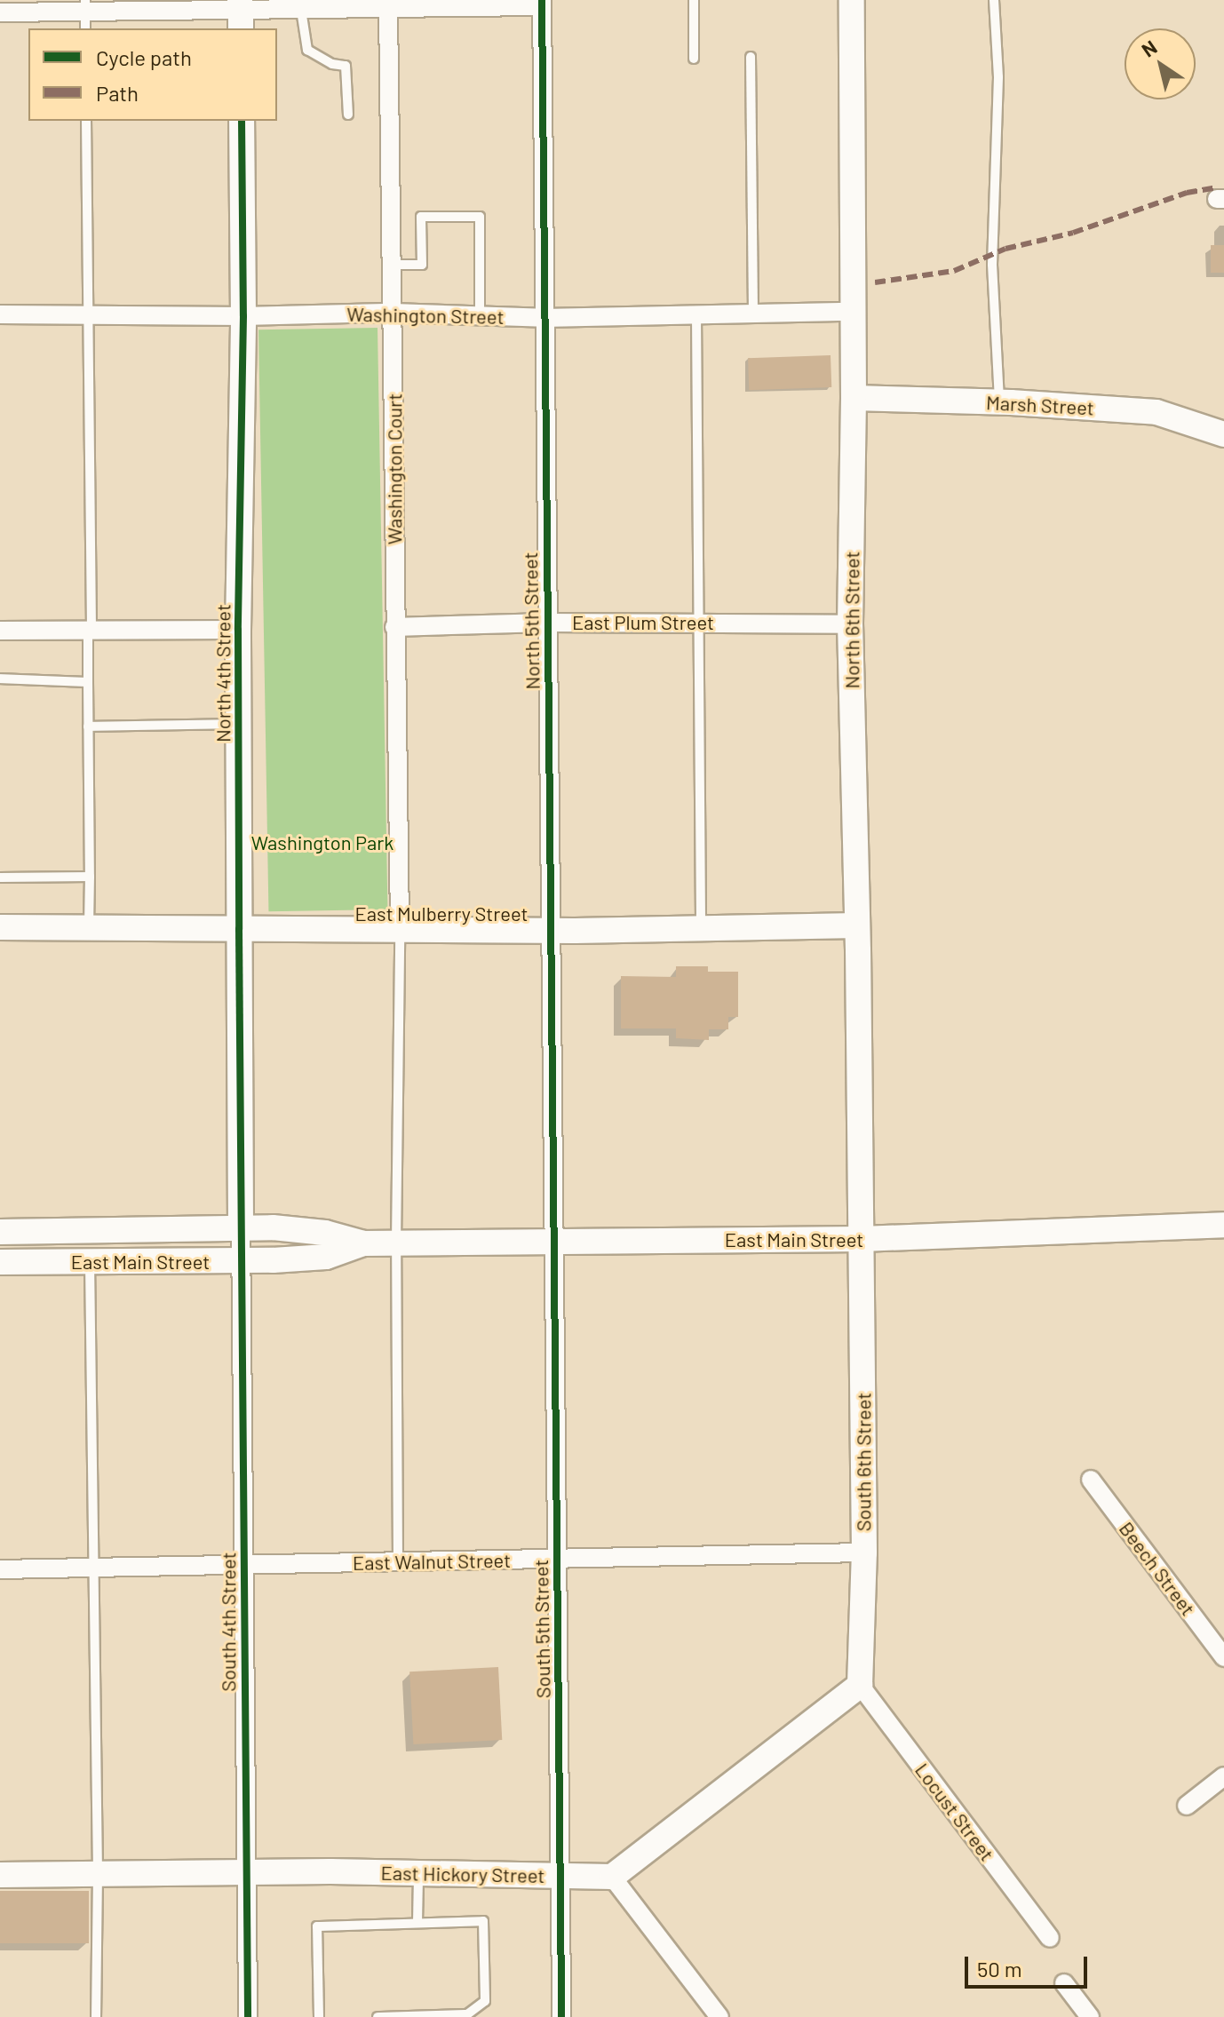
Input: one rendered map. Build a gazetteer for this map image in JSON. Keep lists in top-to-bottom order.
{
  "streets": {
    "street": [
      "Washington Street",
      "Marsh Street",
      "Washington Court",
      "North 6th Street",
      "North 5th Street",
      "East Plum Street",
      "North 4th Street",
      "East Mulberry Street",
      "East Main Street",
      "South 6th Street",
      "East Walnut Street",
      "Beech Street",
      "South 4th Street",
      "South 5th Street",
      "Locust Street",
      "East Hickory Street"
    ]
  },
  "crossings": [
    ["Washington Street", "Washington Court"],
    ["Washington Street", "North 6th Street"],
    ["Washington Street", "North 5th Street"],
    ["Washington Street", "North 4th Street"],
    ["Marsh Street", "North 6th Street"],
    ["Washington Court", "East Plum Street"],
    ["Washington Court", "East Mulberry Street"],
    ["North 6th Street", "East Plum Street"],
    ["North 6th Street", "East Mulberry Street"],
    ["North 6th Street", "East Main Street"],
    ["North 6th Street", "South 6th Street"],
    ["North 5th Street", "East Plum Street"],
    ["North 5th Street", "East Mulberry Street"],
    ["North 5th Street", "East Main Street"],
    ["North 5th Street", "South 5th Street"],
    ["North 4th Street", "East Mulberry Street"],
    ["North 4th Street", "East Main Street"],
    ["North 4th Street", "South 4th Street"],
    ["East Main Street", "South 6th Street"],
    ["East Main Street", "South 4th Street"],
    ["East Main Street", "South 5th Street"],
    ["South 6th Street", "East Walnut Street"],
    ["South 6th Street", "Locust Street"],
    ["East Walnut Street", "South 4th Street"],
    ["East Walnut Street", "South 5th Street"],
    ["South 4th Street", "East Hickory Street"],
    ["South 5th Street", "East Hickory Street"]
  ],
  "parks": ["Washington Park"],
  "legend": ["Cycle path", "Path"],
  "scale_bar": "50 m",
  "north": "top left"
}
